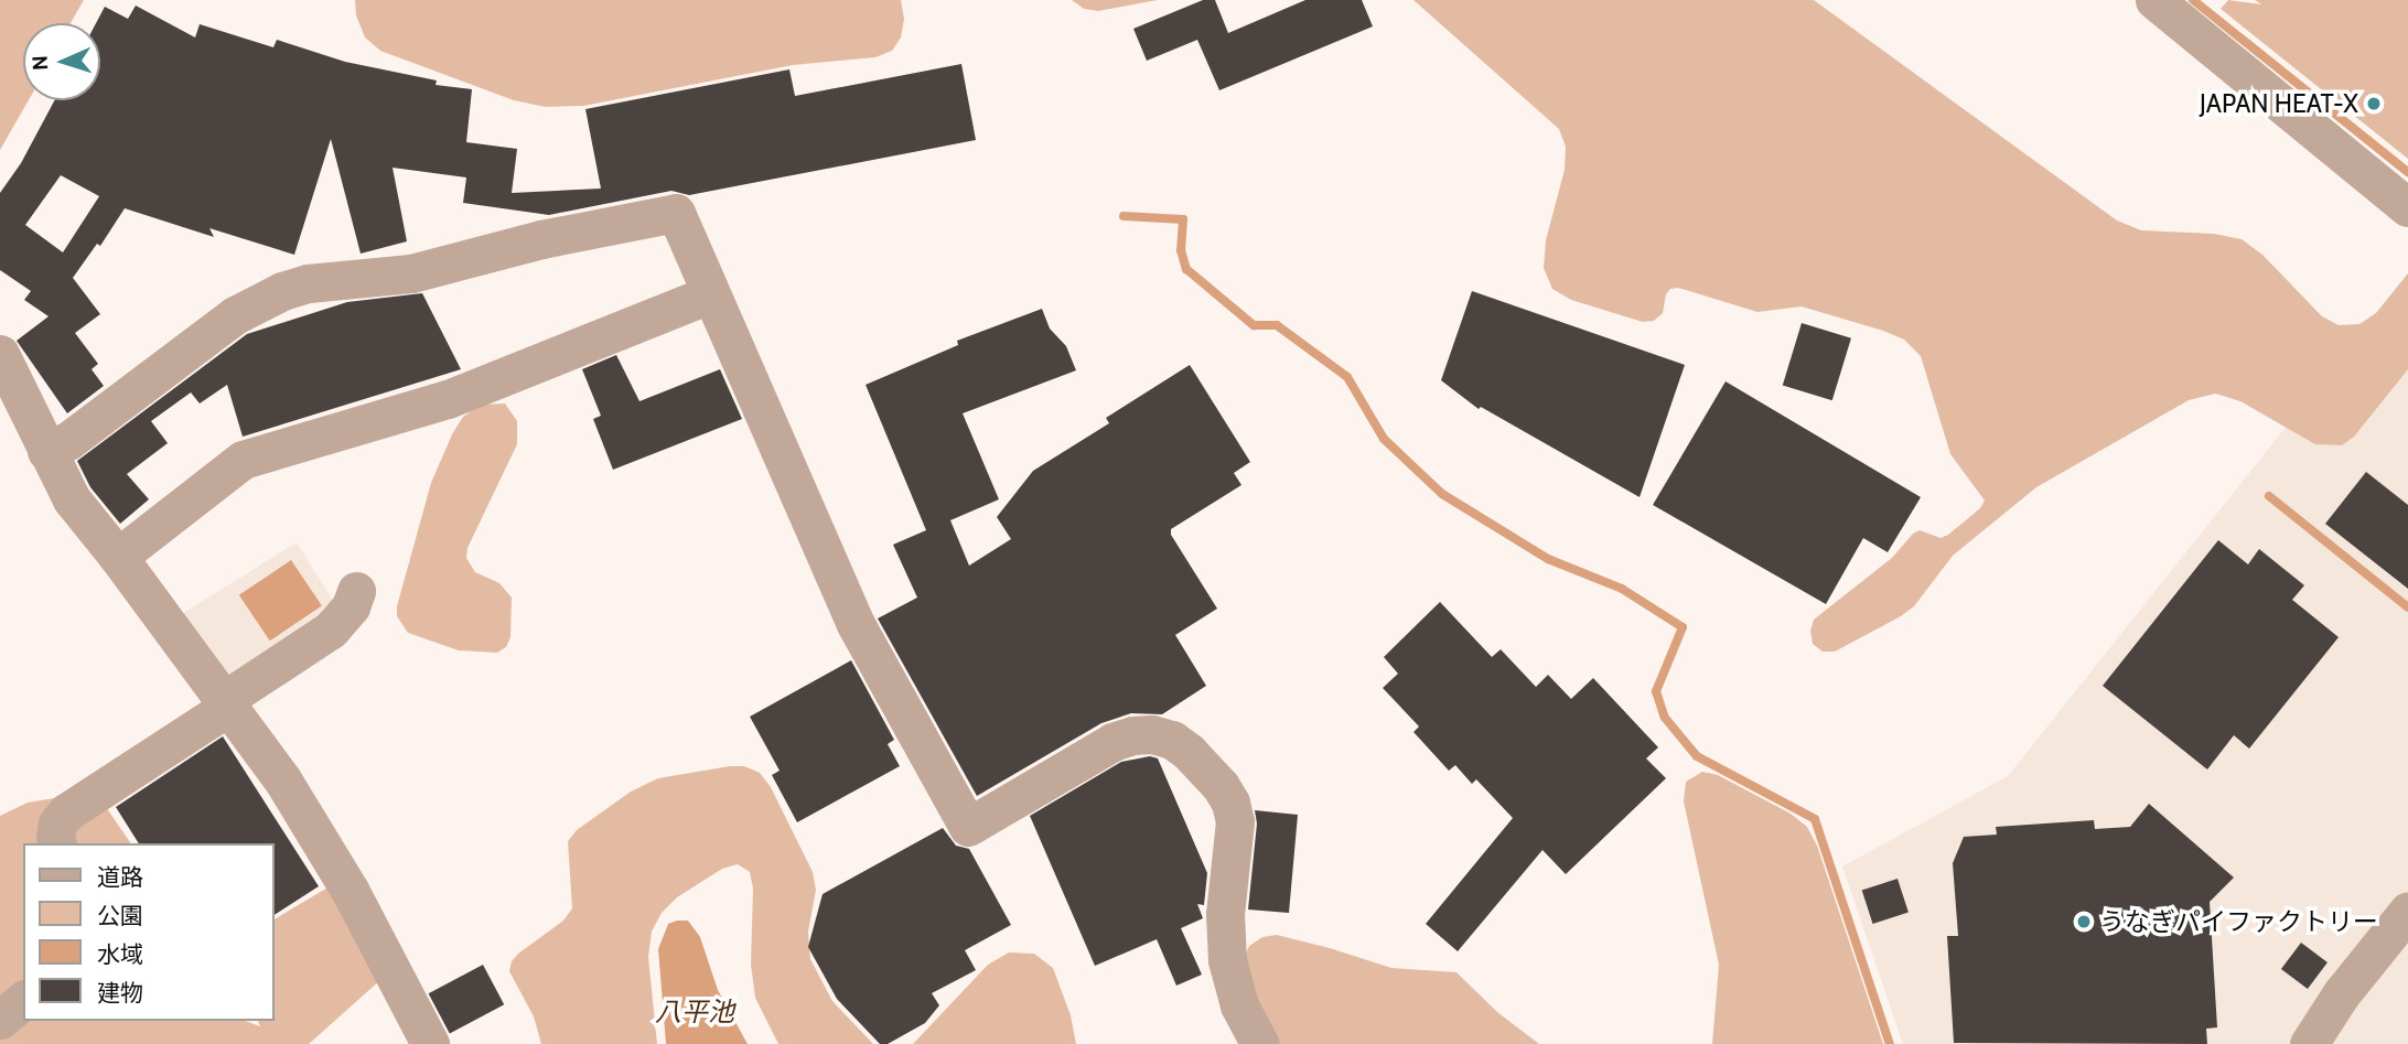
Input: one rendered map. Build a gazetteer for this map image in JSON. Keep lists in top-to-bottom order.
{
  "water": ["八平池"],
  "places": ["JAPAN HEAT-X", "うなぎパイファクトリー"],
  "legend": [
    "道路",
    "公園",
    "水域",
    "建物"
  ],
  "north": "left"
}
